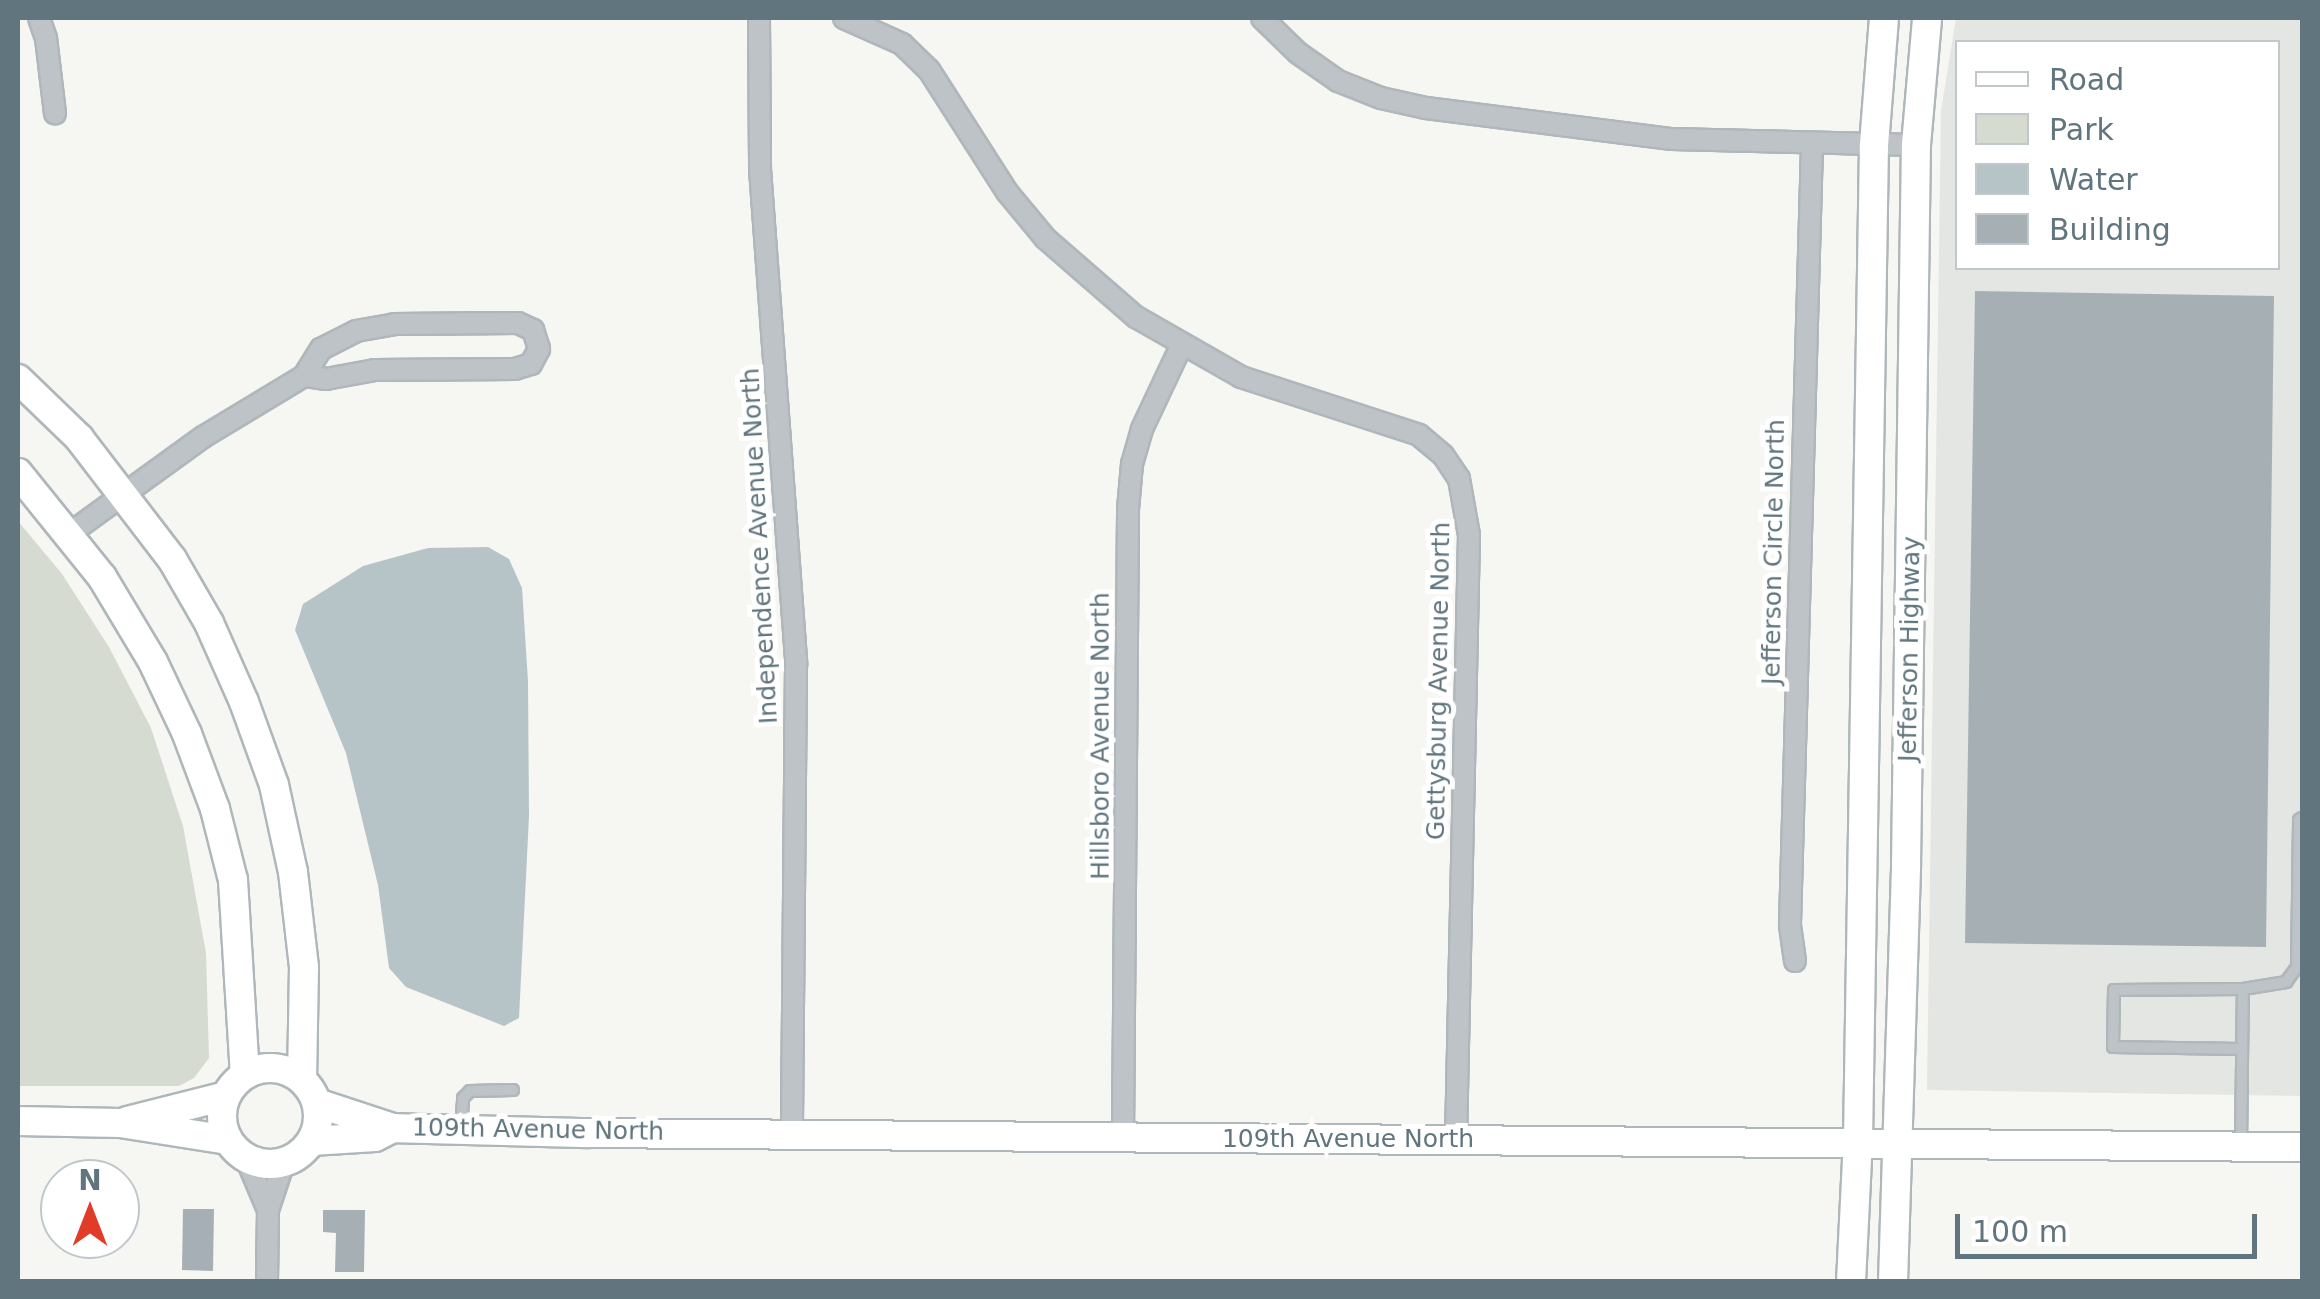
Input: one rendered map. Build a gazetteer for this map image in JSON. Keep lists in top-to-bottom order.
{
  "streets": {
    "street": [
      "Independence Avenue North",
      "Jefferson Circle North",
      "Jefferson Highway",
      "Gettysburg Avenue North",
      "Hillsboro Avenue North",
      "109th Avenue North"
    ]
  },
  "crossings": [
    ["Independence Avenue North", "109th Avenue North"],
    ["Jefferson Highway", "109th Avenue North"],
    ["Gettysburg Avenue North", "Hillsboro Avenue North"],
    ["Gettysburg Avenue North", "109th Avenue North"],
    ["Hillsboro Avenue North", "109th Avenue North"]
  ],
  "legend": [
    "Road",
    "Park",
    "Water",
    "Building"
  ],
  "scale_bar": "100 m",
  "north": "top"
}
